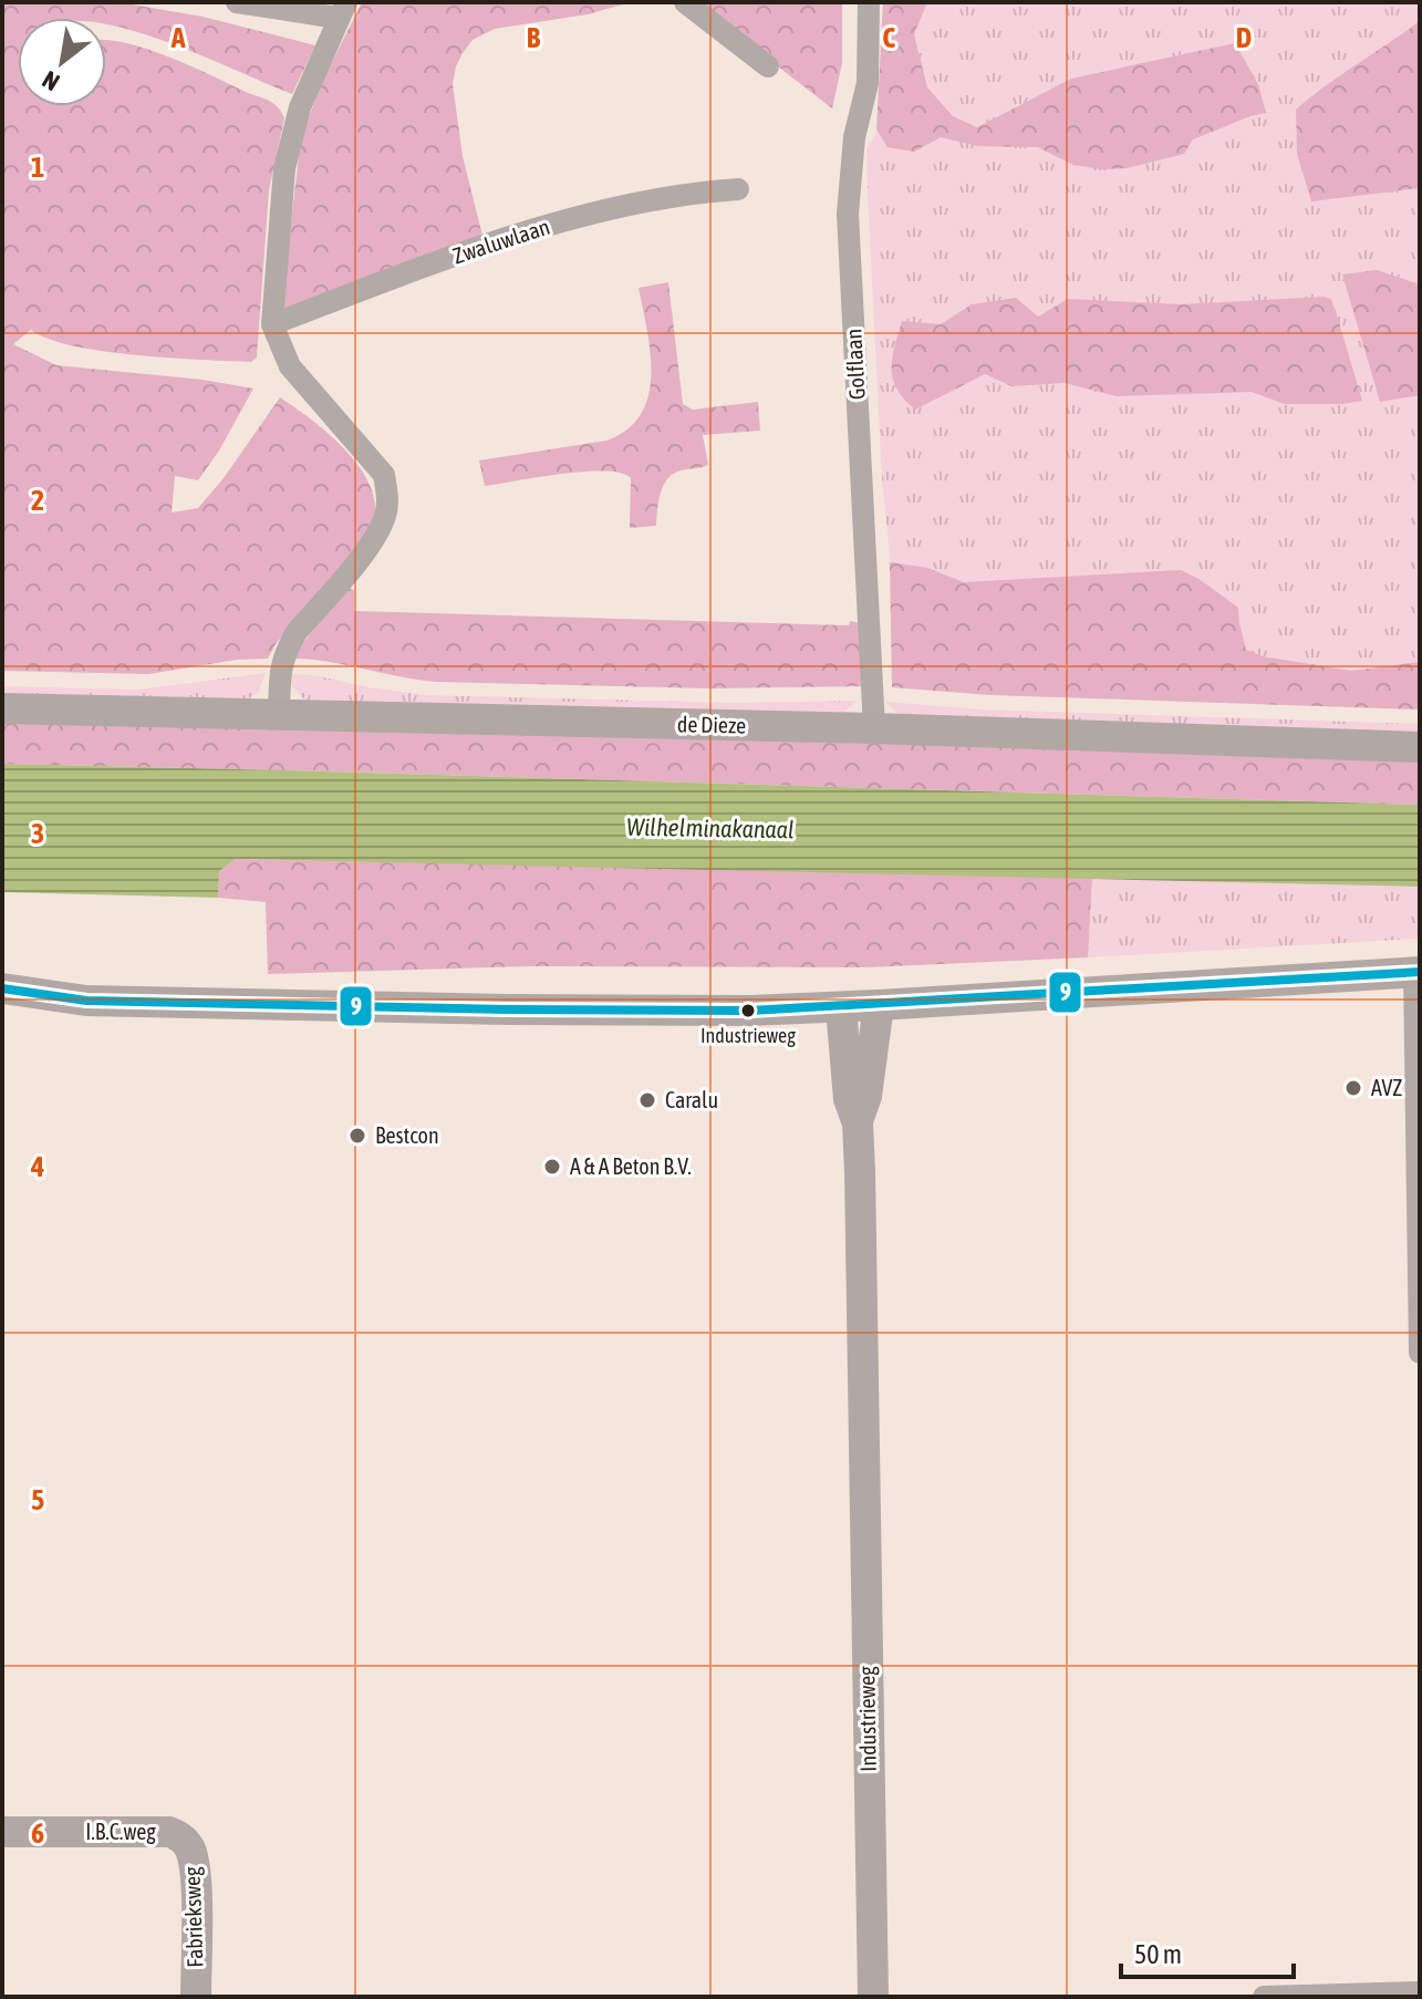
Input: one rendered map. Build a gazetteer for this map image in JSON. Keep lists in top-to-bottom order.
{
  "streets": {
    "street": [
      "Zwaluwlaan",
      "Golflaan",
      "de Dieze",
      "Industrieweg",
      "I.B.C.weg",
      "Fabrieksweg"
    ]
  },
  "crossings": [
    ["Golflaan", "de Dieze"],
    ["I.B.C.weg", "Fabrieksweg"]
  ],
  "water": ["Wilhelminakanaal"],
  "places": [
    "Industrieweg",
    "AVZ",
    "Caralu",
    "Bestcon",
    "A & A Beton B.V."
  ],
  "lines": ["transit line 9"],
  "scale_bar": "50 m",
  "north": "bottom left",
  "grid": {
    "columns": [
      "A",
      "B",
      "C",
      "D"
    ],
    "rows": [
      "1",
      "2",
      "3",
      "4",
      "5",
      "6"
    ]
  }
}
